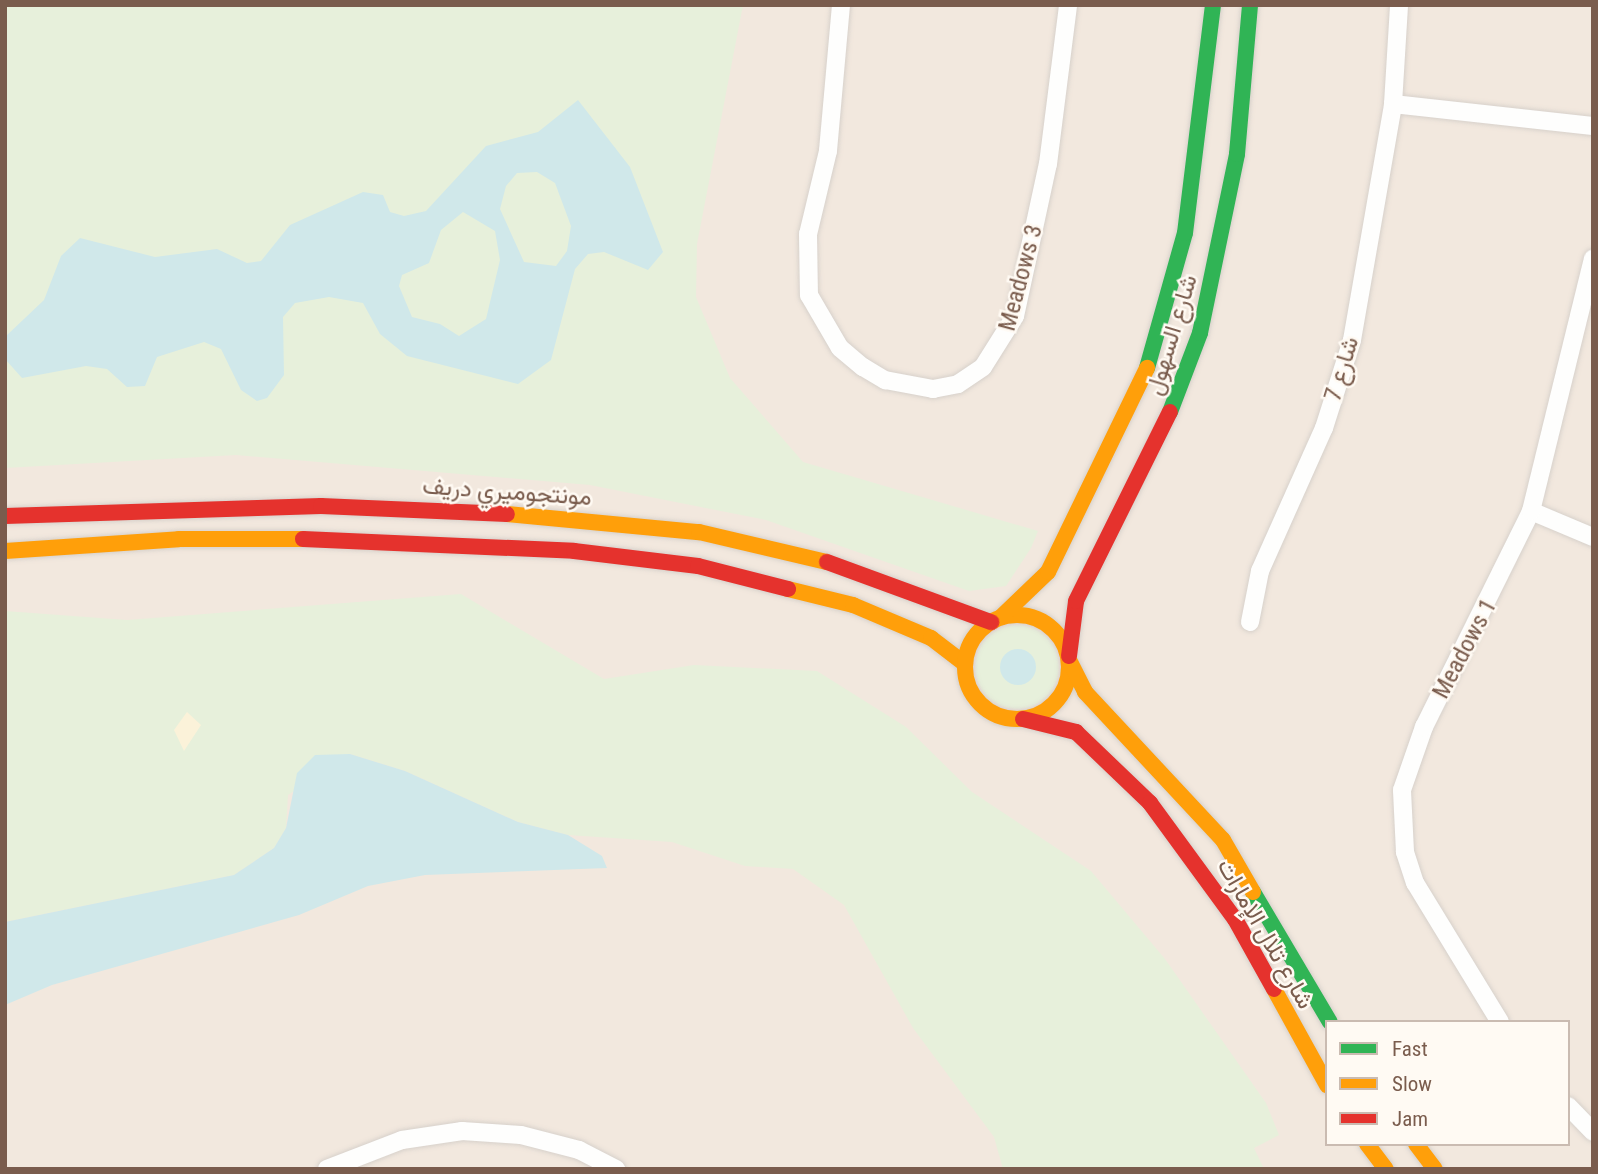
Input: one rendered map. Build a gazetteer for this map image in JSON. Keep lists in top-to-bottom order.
{
  "streets": {
    "main road": ["شارع السهول", "مونتجوميري دريف", "شارع تلال الإمارات"],
    "street": ["Meadows 3", "شارع 7", "Meadows 1"]
  },
  "crossings": [
    ["شارع السهول", "مونتجوميري دريف"],
    ["شارع السهول", "شارع تلال الإمارات"],
    ["مونتجوميري دريف", "شارع تلال الإمارات"]
  ],
  "legend": ["Fast", "Slow", "Jam"]
}
